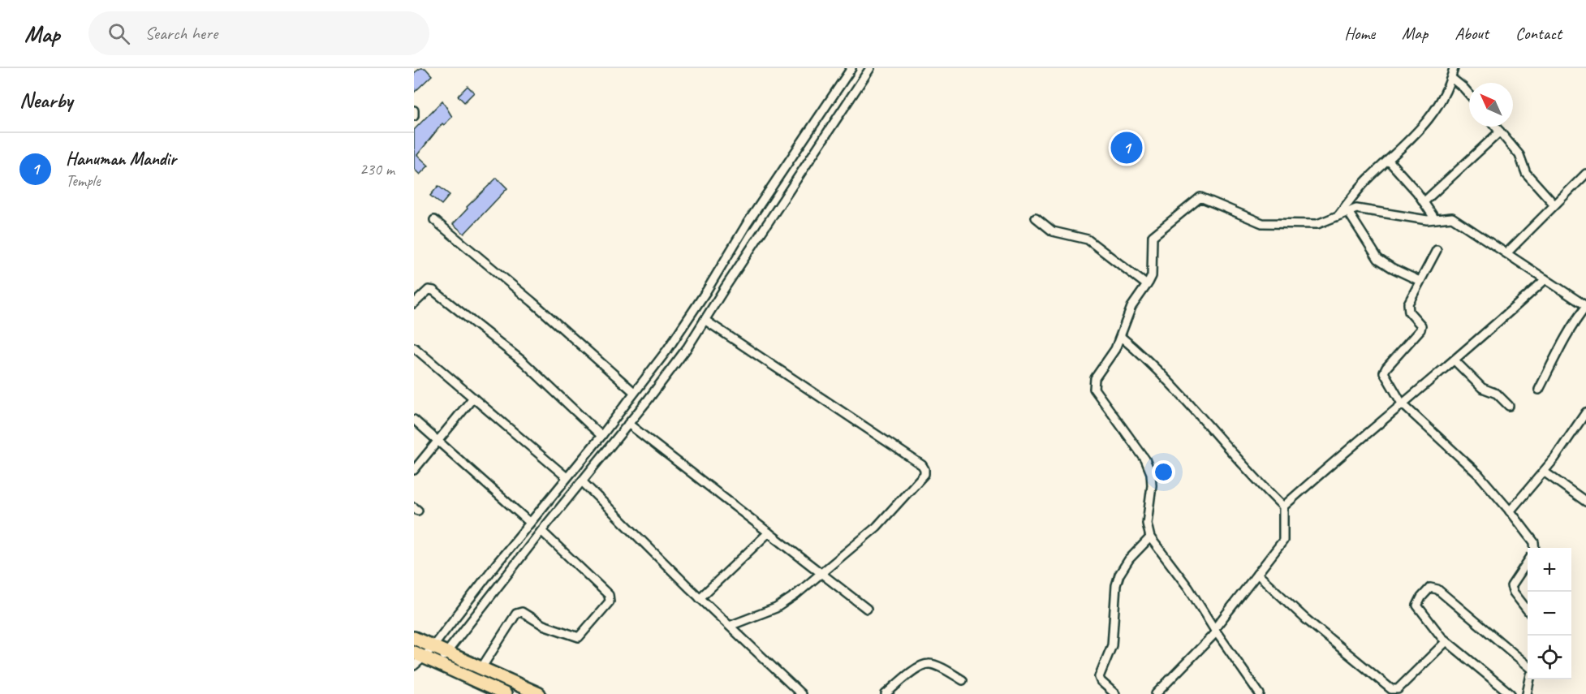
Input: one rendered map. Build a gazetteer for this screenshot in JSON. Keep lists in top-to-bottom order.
{
  "north": "top left",
  "page": {
    "header": "Map",
    "search": "Search here",
    "nav": [
      "Home",
      "Map",
      "About",
      "Contact"
    ],
    "heading": "Nearby",
    "pins": "1",
    "list": [
      {
        "mark": "1",
        "name": "Hanuman Mandir",
        "note": "Temple",
        "value": "230 m"
      }
    ],
    "map_buttons": ["+", "−"]
  }
}
